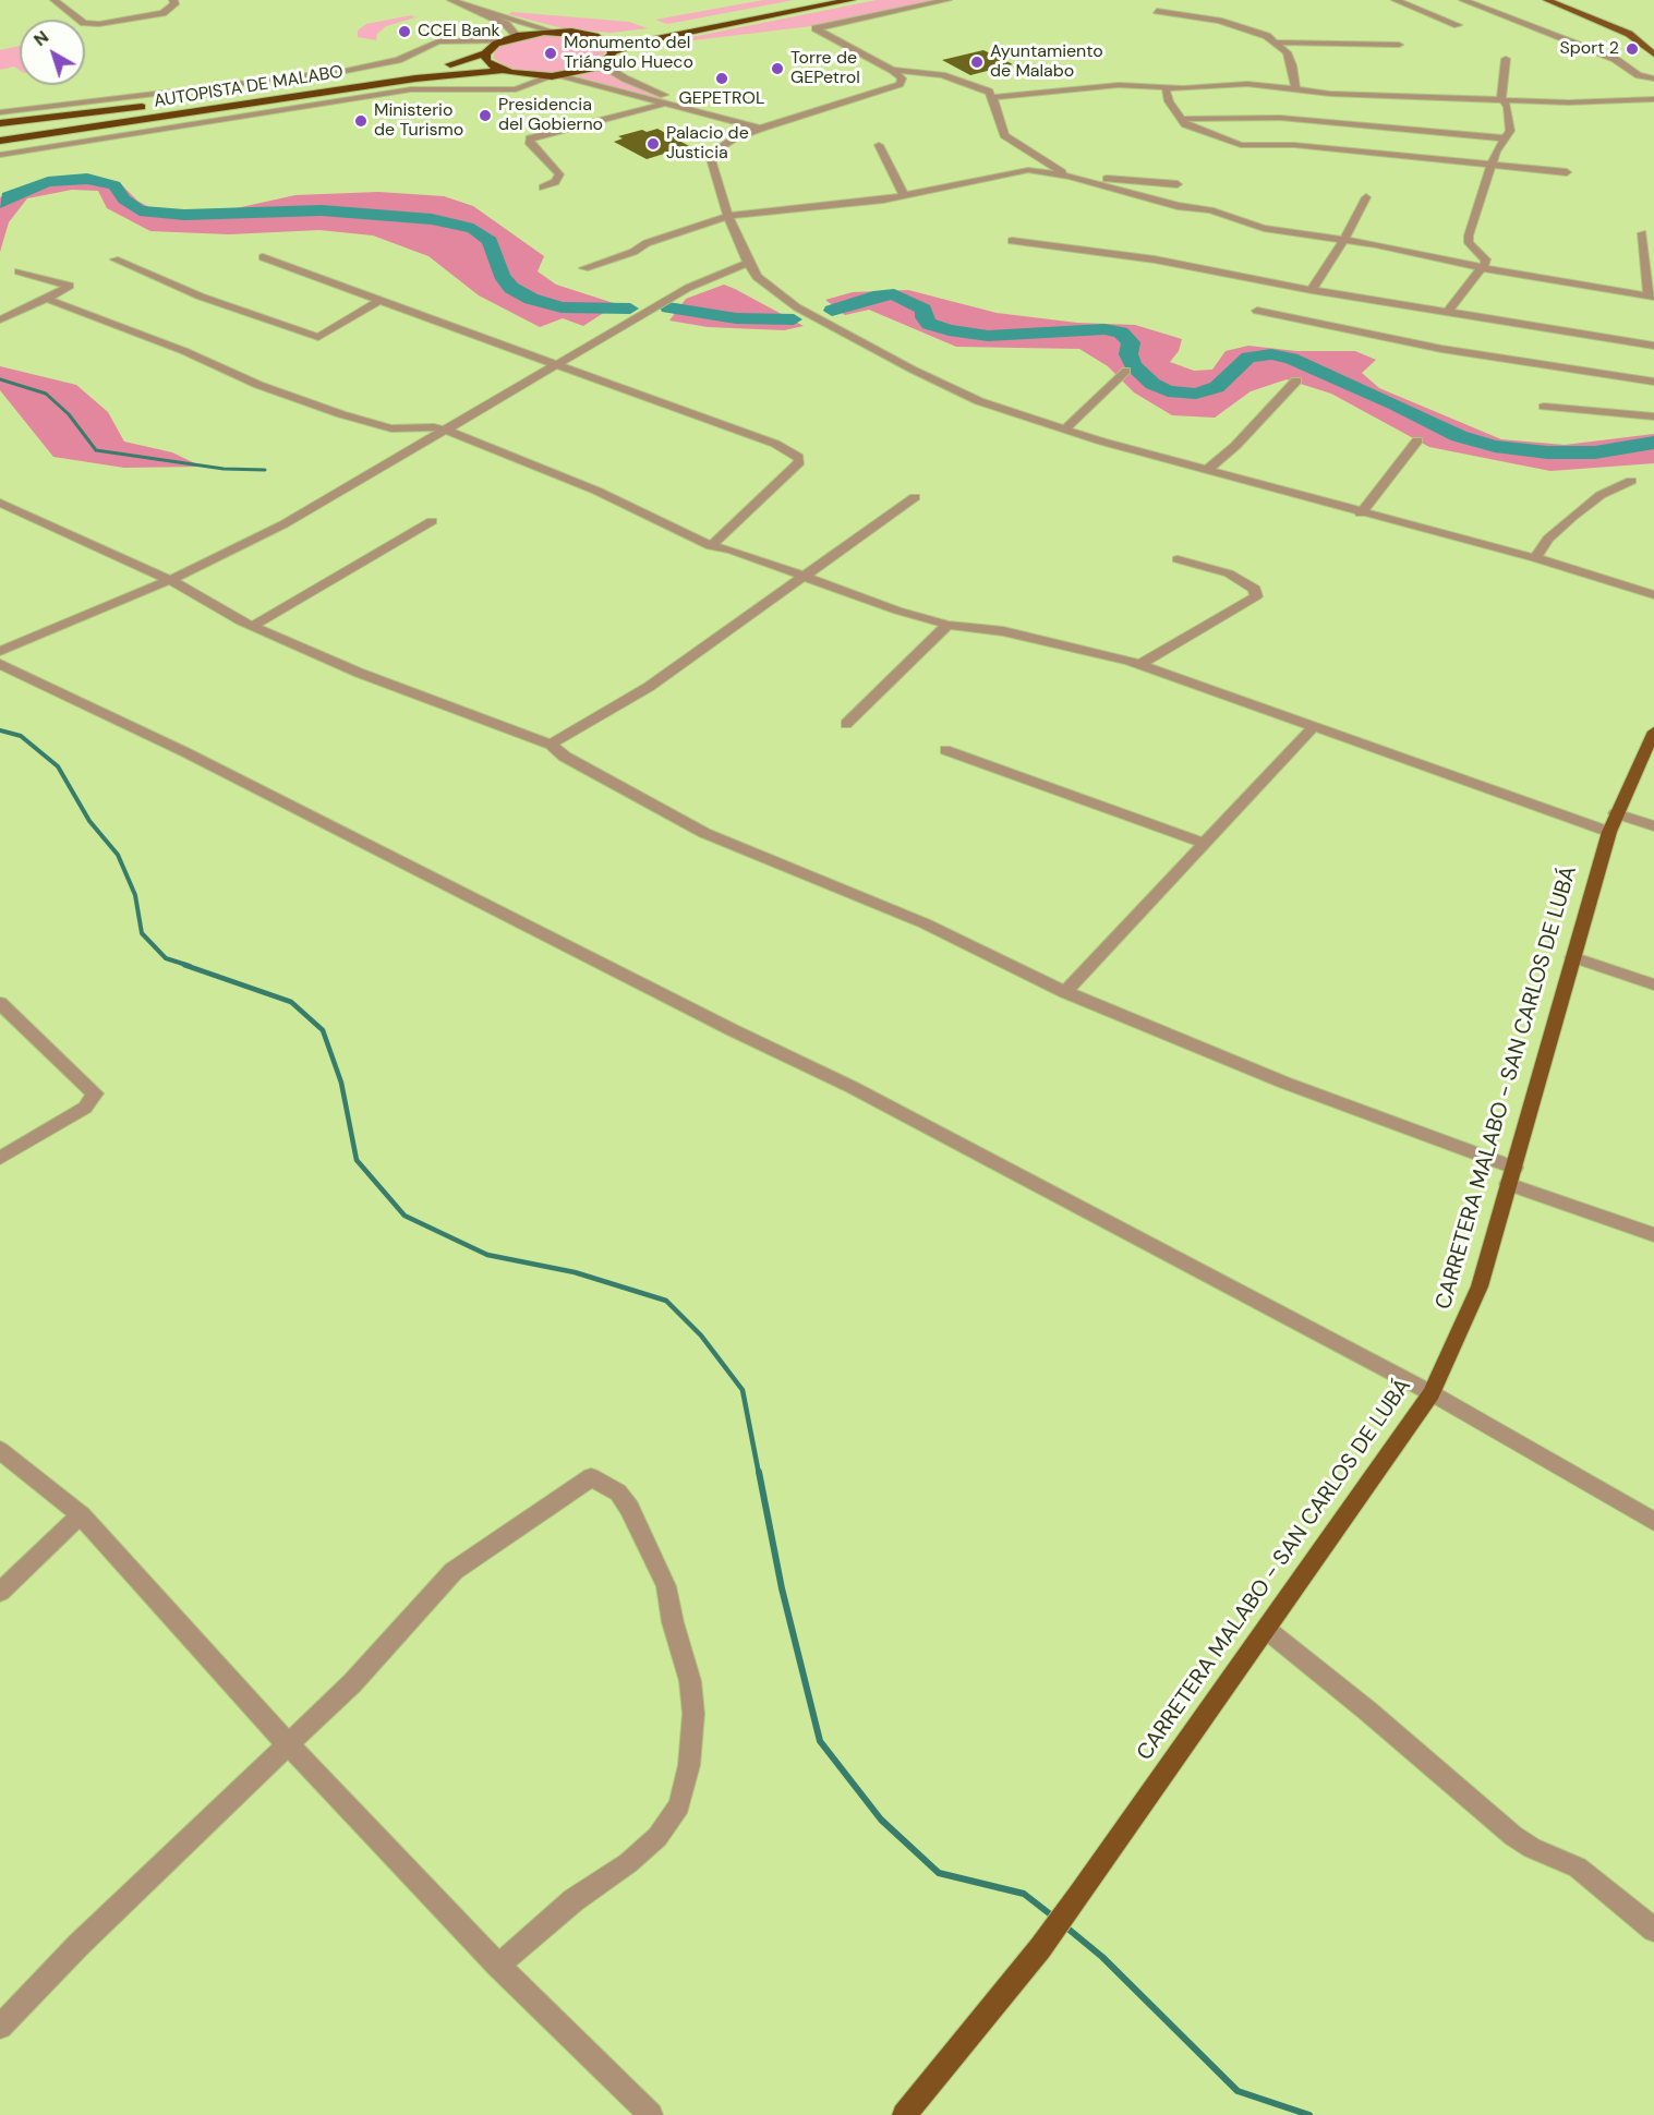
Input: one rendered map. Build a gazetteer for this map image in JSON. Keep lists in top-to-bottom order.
{
  "streets": {
    "highway": ["AUTOPISTA DE MALABO"],
    "main road": ["CARRETERA MALABO - SAN CARLOS DE LUBÁ"]
  },
  "places": [
    "CCEI Bank",
    "Sport 2",
    "Monumento del Triángulo Hueco",
    "Ayuntamiento de Malabo",
    "Torre de GEPetrol",
    "GEPETROL",
    "Presidencia del Gobierno",
    "Ministerio de Turismo",
    "Palacio de Justicia"
  ],
  "north": "top left"
}
